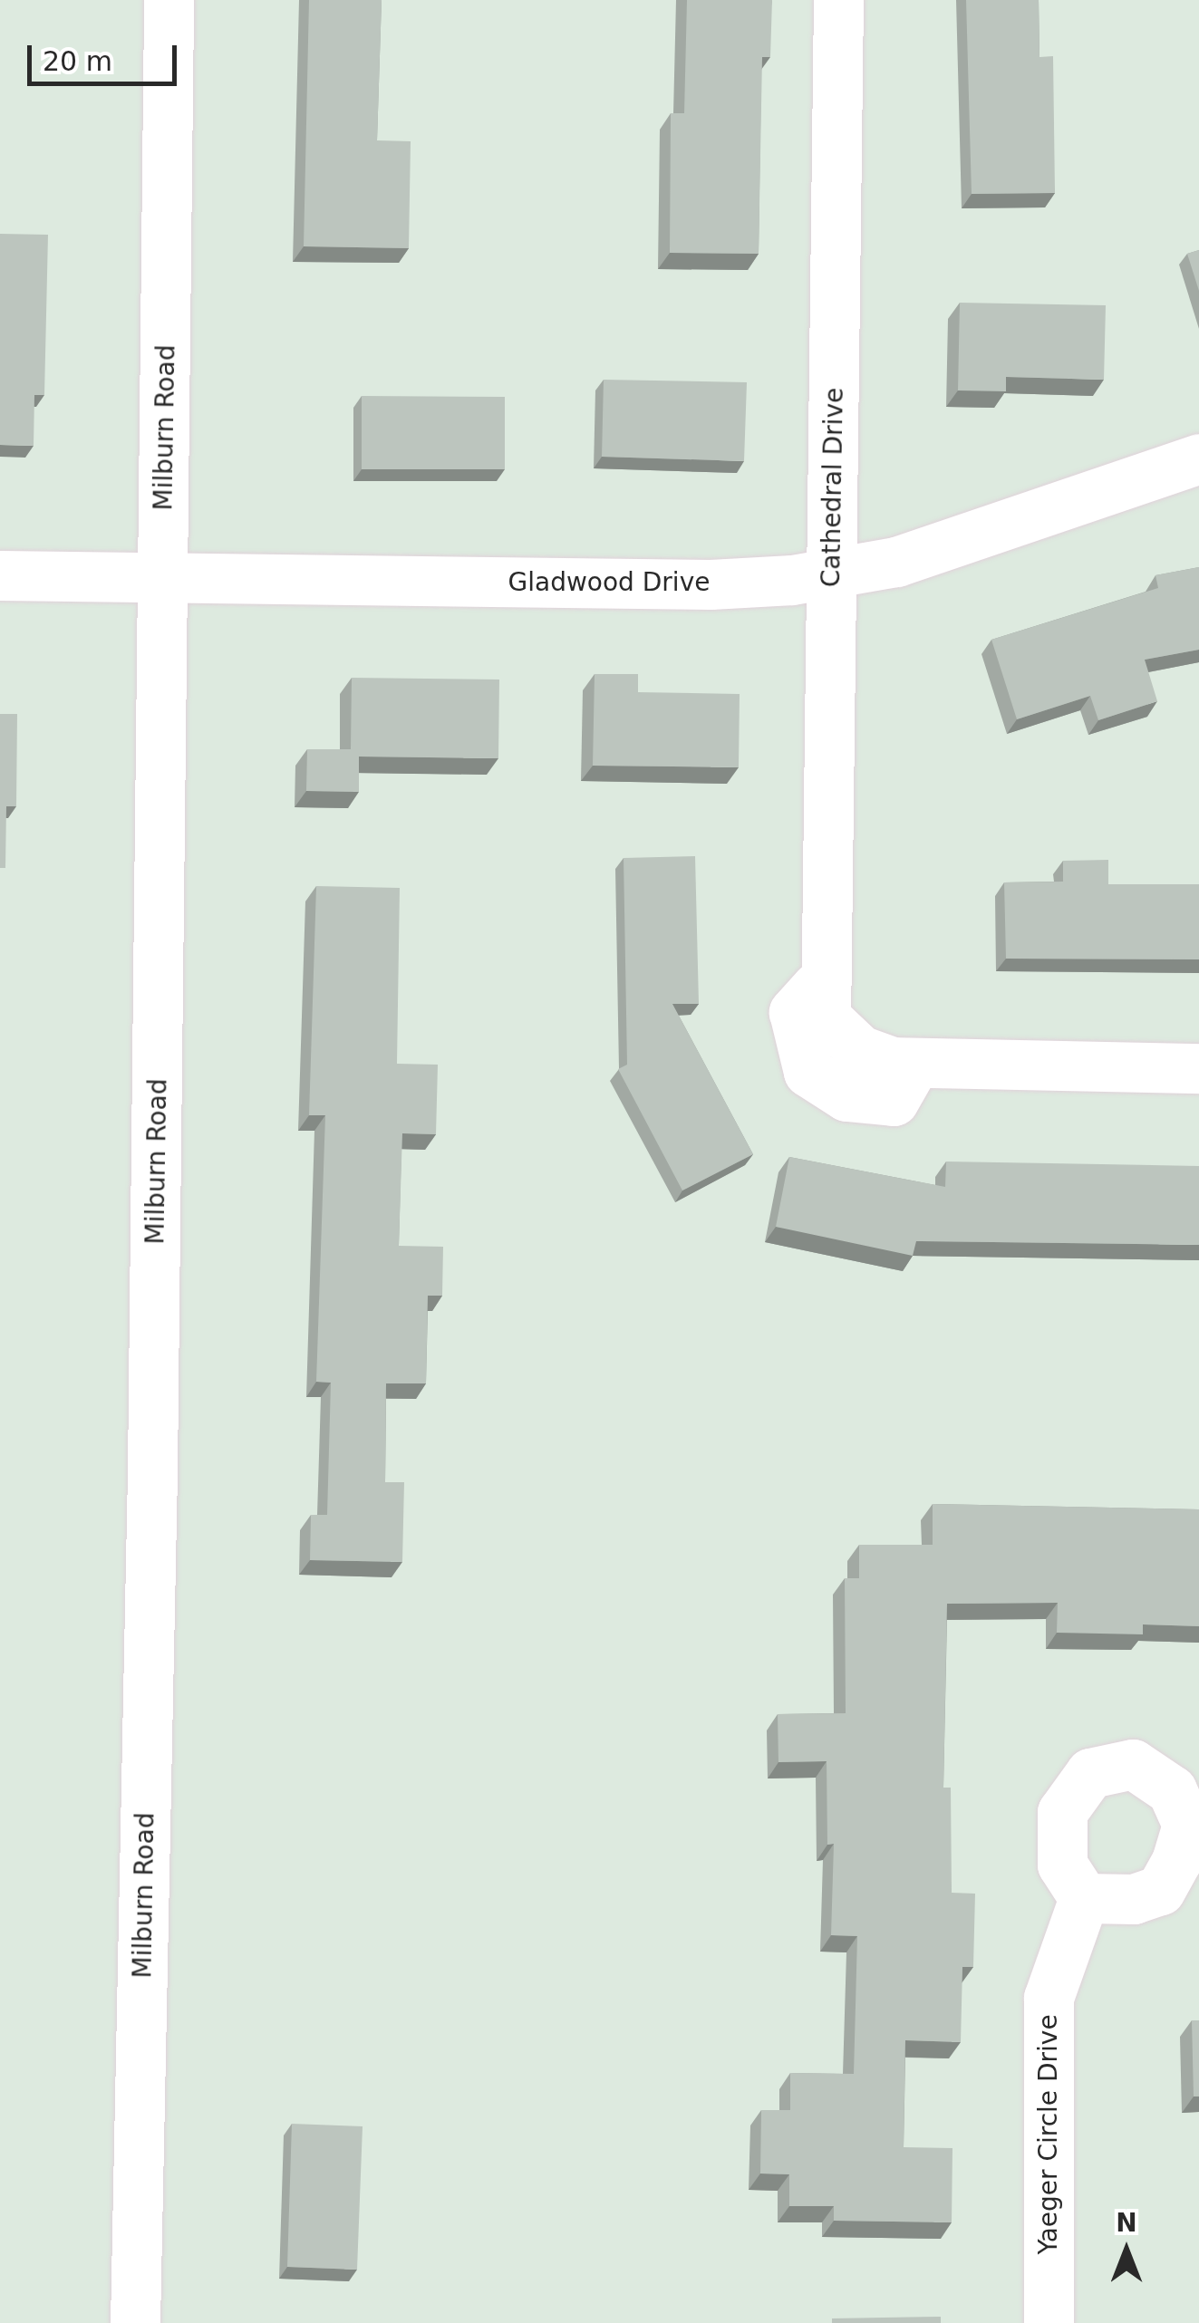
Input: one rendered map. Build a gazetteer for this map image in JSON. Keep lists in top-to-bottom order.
{
  "streets": {
    "street": [
      "Milburn Road",
      "Cathedral Drive",
      "Gladwood Drive",
      "Yaeger Circle Drive"
    ]
  },
  "crossings": [
    ["Milburn Road", "Gladwood Drive"],
    ["Cathedral Drive", "Gladwood Drive"]
  ],
  "scale_bar": "20 m",
  "north": "top"
}
